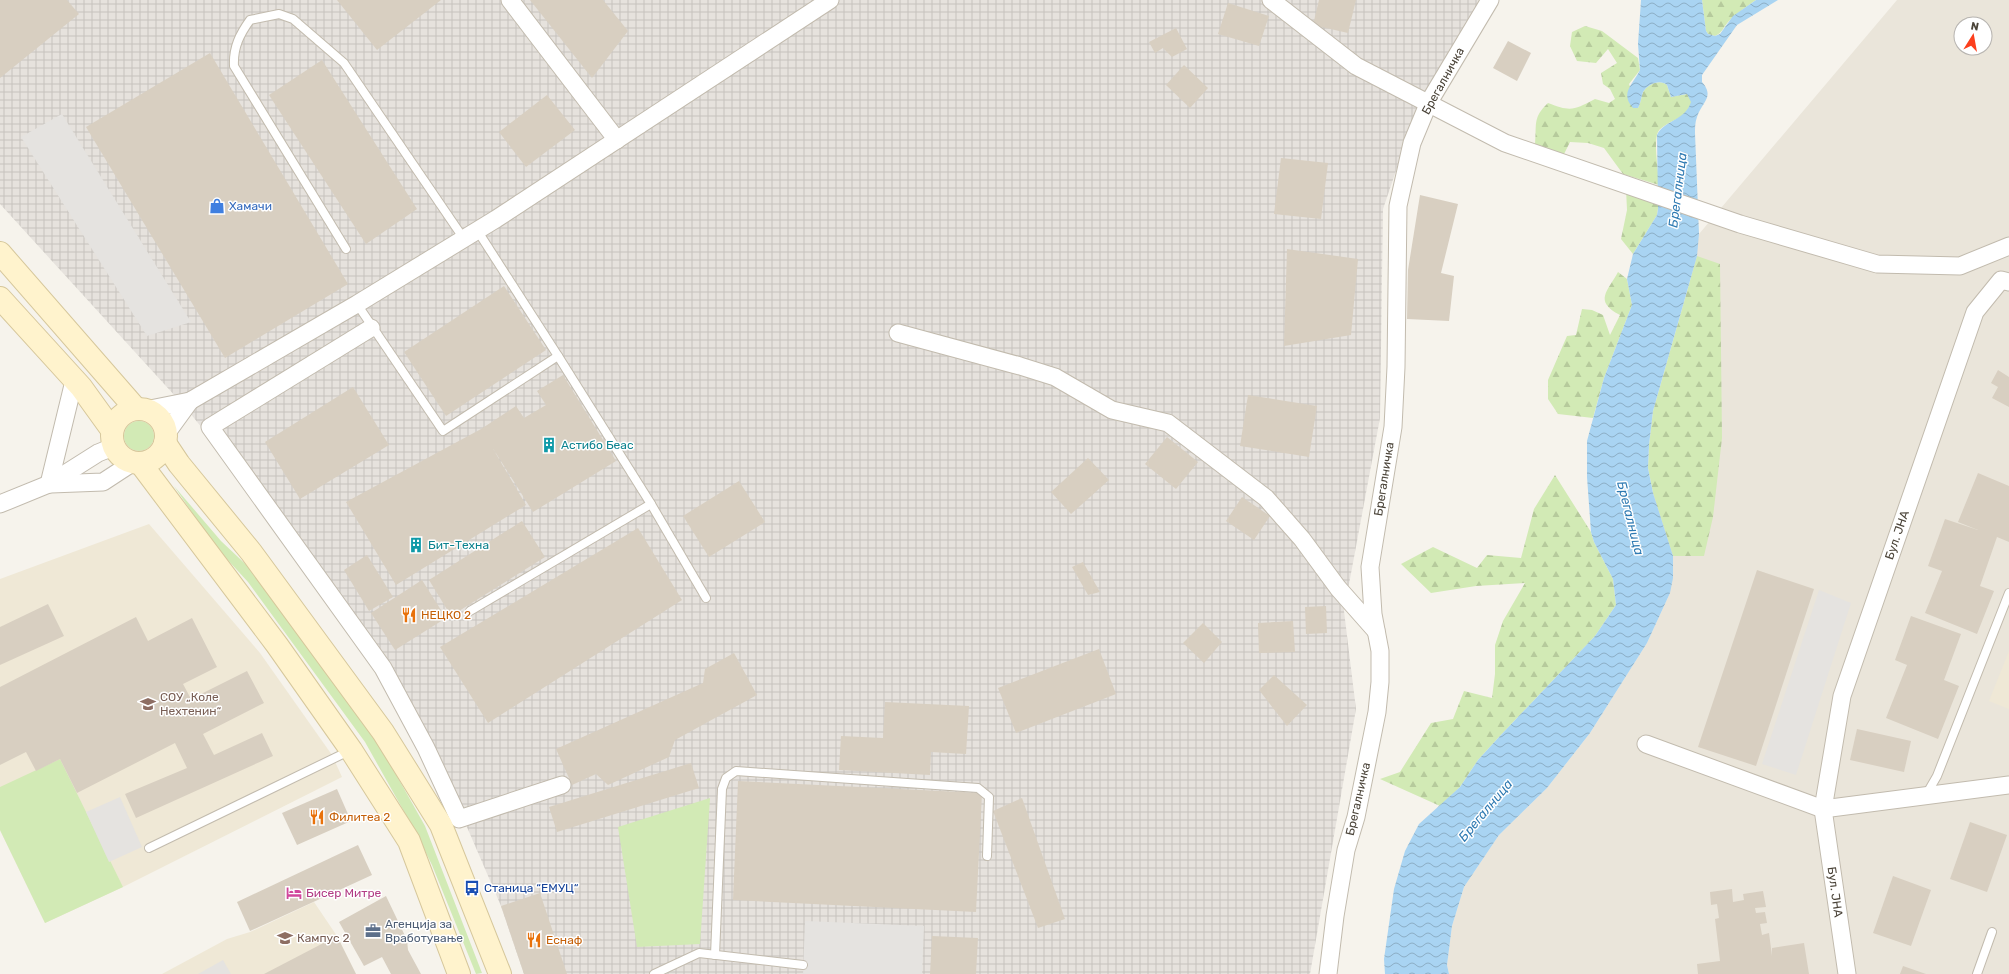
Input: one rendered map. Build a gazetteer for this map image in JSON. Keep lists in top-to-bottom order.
{
  "streets": {
    "street": ["Брегалничка", "Бул. ЈНА"]
  },
  "water": ["Брегалница"],
  "places": {
    "shop": ["Хамачи"],
    "building": ["Астибо Беас", "Бит-Техна"],
    "restaurant": ["НЕЦКО 2", "Филитеа 2", "Еснаф"],
    "school or university": ["СОУ „Коле Нехтенин“", "Кампус 2"],
    "bus stop": ["Станица “ЕМУЦ“"],
    "hotel": ["Бисер Митре"],
    "office": ["Агенција за Вработување"]
  },
  "north": "top"
}
